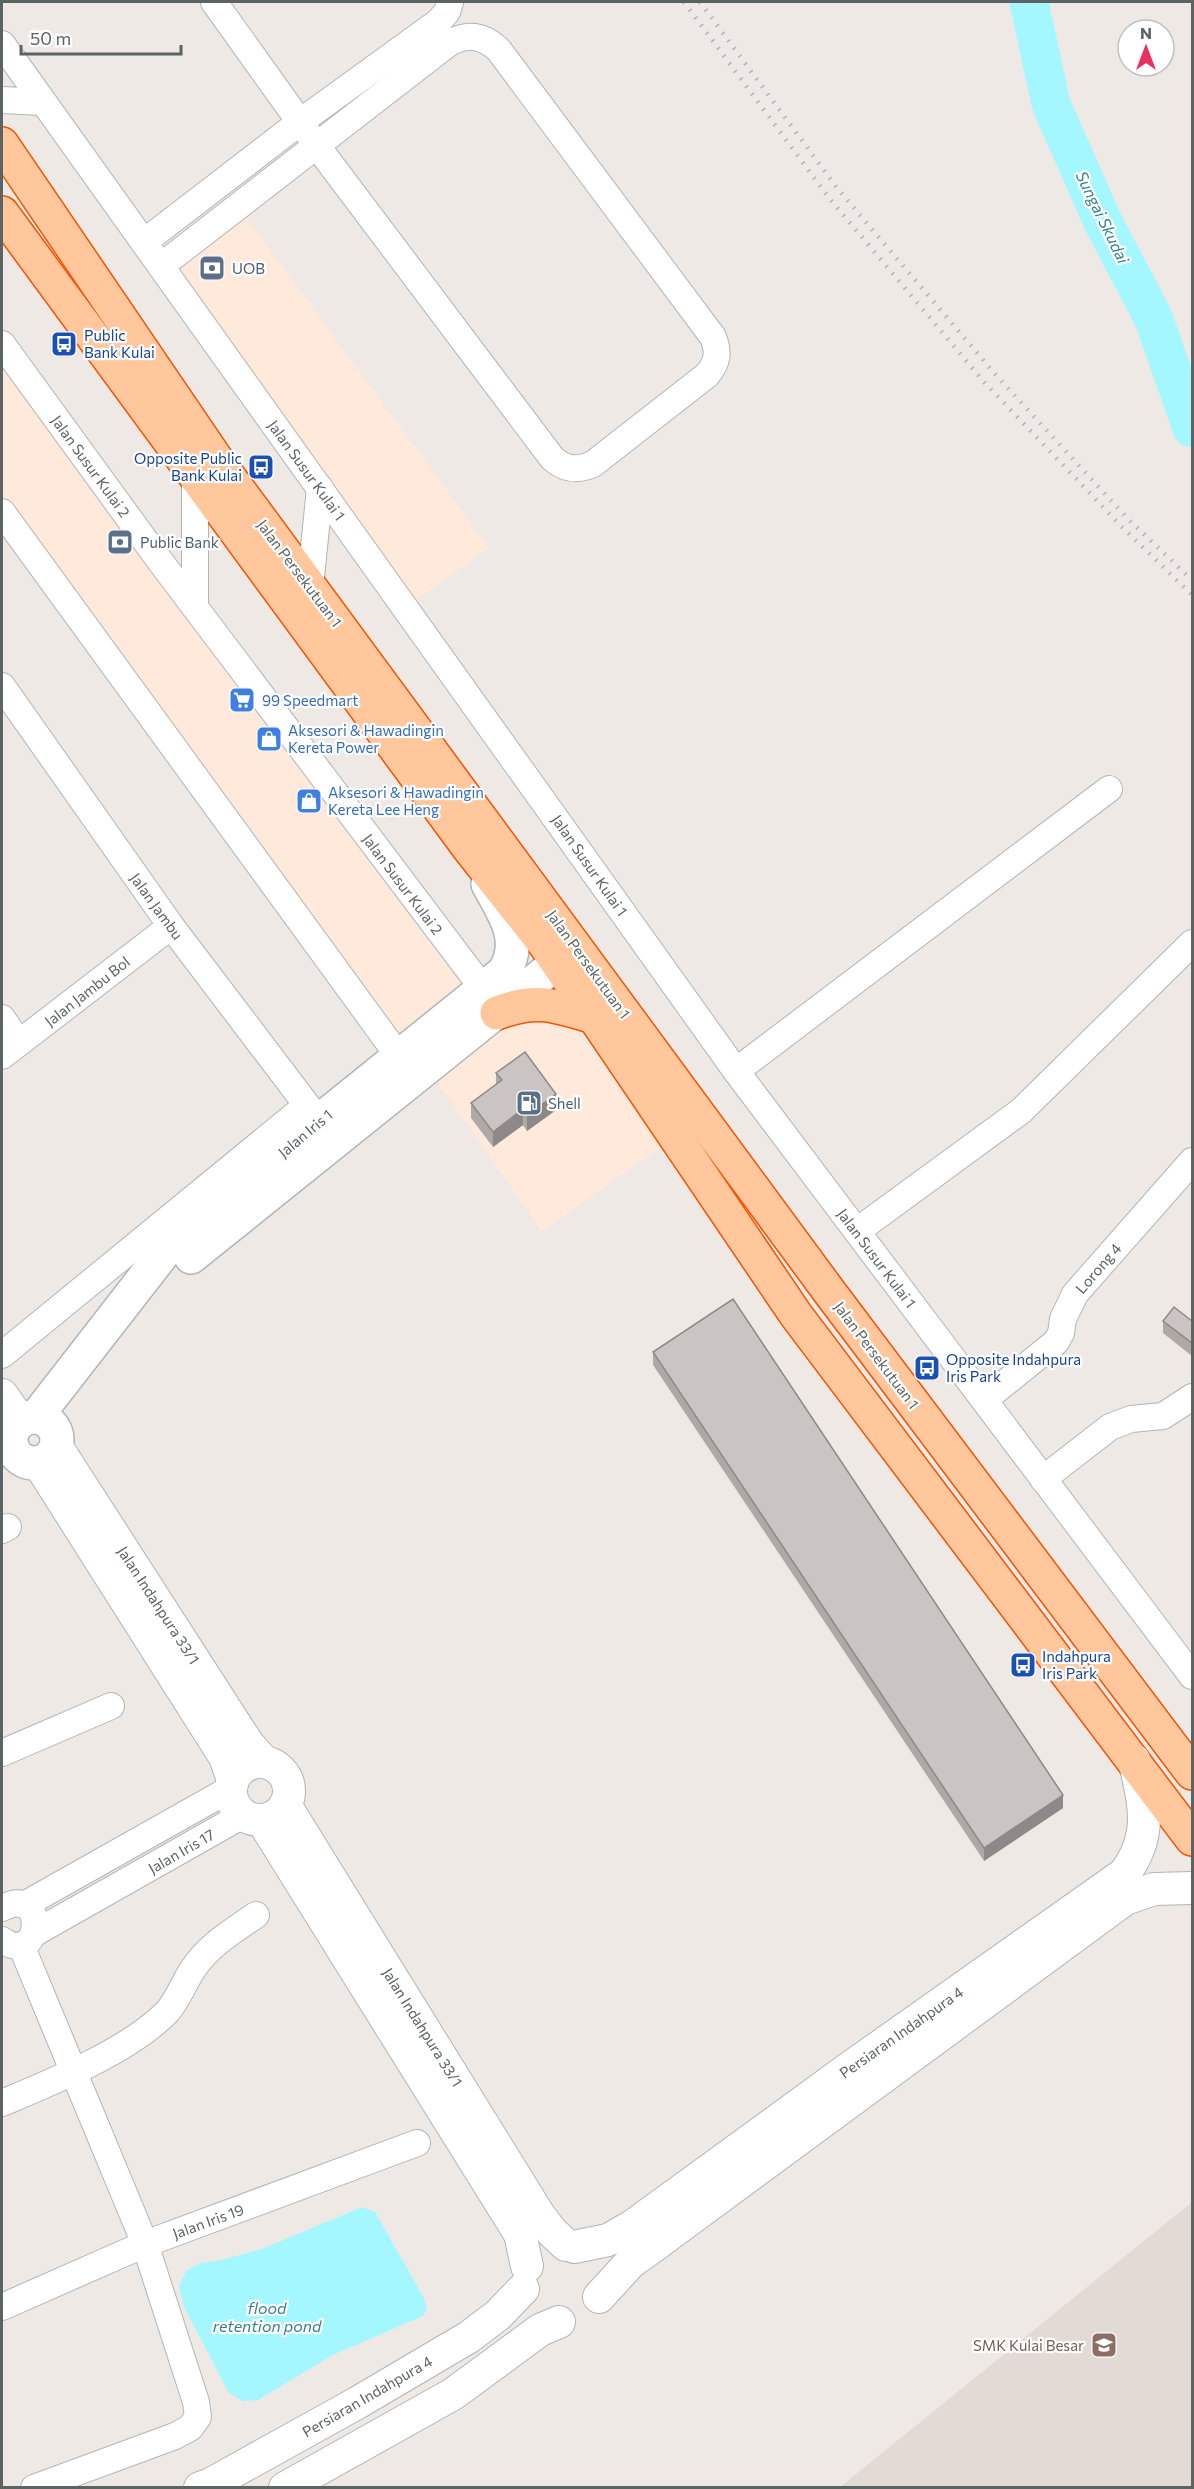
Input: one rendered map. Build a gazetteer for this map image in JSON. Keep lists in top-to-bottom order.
{
  "streets": {
    "highway": ["Jalan Persekutuan 1"],
    "main road": ["Jalan Iris 1"],
    "street": [
      "Jalan Susur Kulai 2",
      "Jalan Susur Kulai 1",
      "Jalan Jambu",
      "Jalan Jambu Bol",
      "Lorong 4",
      "Jalan Indahpura 33/1",
      "Jalan Iris 17",
      "Persiaran Indahpura 4",
      "Jalan Iris 19"
    ]
  },
  "crossings": [
    ["Jalan Susur Kulai 2", "Jalan Iris 1"],
    ["Jalan Susur Kulai 1", "Lorong 4"],
    ["Jalan Persekutuan 1", "Jalan Iris 1"],
    ["Jalan Persekutuan 1", "Persiaran Indahpura 4"],
    ["Jalan Jambu", "Jalan Jambu Bol"],
    ["Jalan Jambu", "Jalan Iris 1"],
    ["Jalan Iris 1", "Jalan Indahpura 33/1"],
    ["Jalan Indahpura 33/1", "Jalan Iris 17"],
    ["Jalan Indahpura 33/1", "Persiaran Indahpura 4"]
  ],
  "water": ["Sungai Skudai", "flood retention pond"],
  "places": {
    "bank": ["UOB", "Public Bank"],
    "bus stop": [
      "Public Bank Kulai",
      "Opposite Public Bank Kulai",
      "Opposite Indahpura Iris Park",
      "Indahpura Iris Park"
    ],
    "supermarket": ["99 Speedmart"],
    "shop": ["Aksesori & Hawadingin Kereta Power", "Aksesori & Hawadingin Kereta Lee Heng"],
    "fuel station": ["Shell"],
    "school or university": ["SMK Kulai Besar"]
  },
  "scale_bar": "50 m",
  "north": "top"
}
